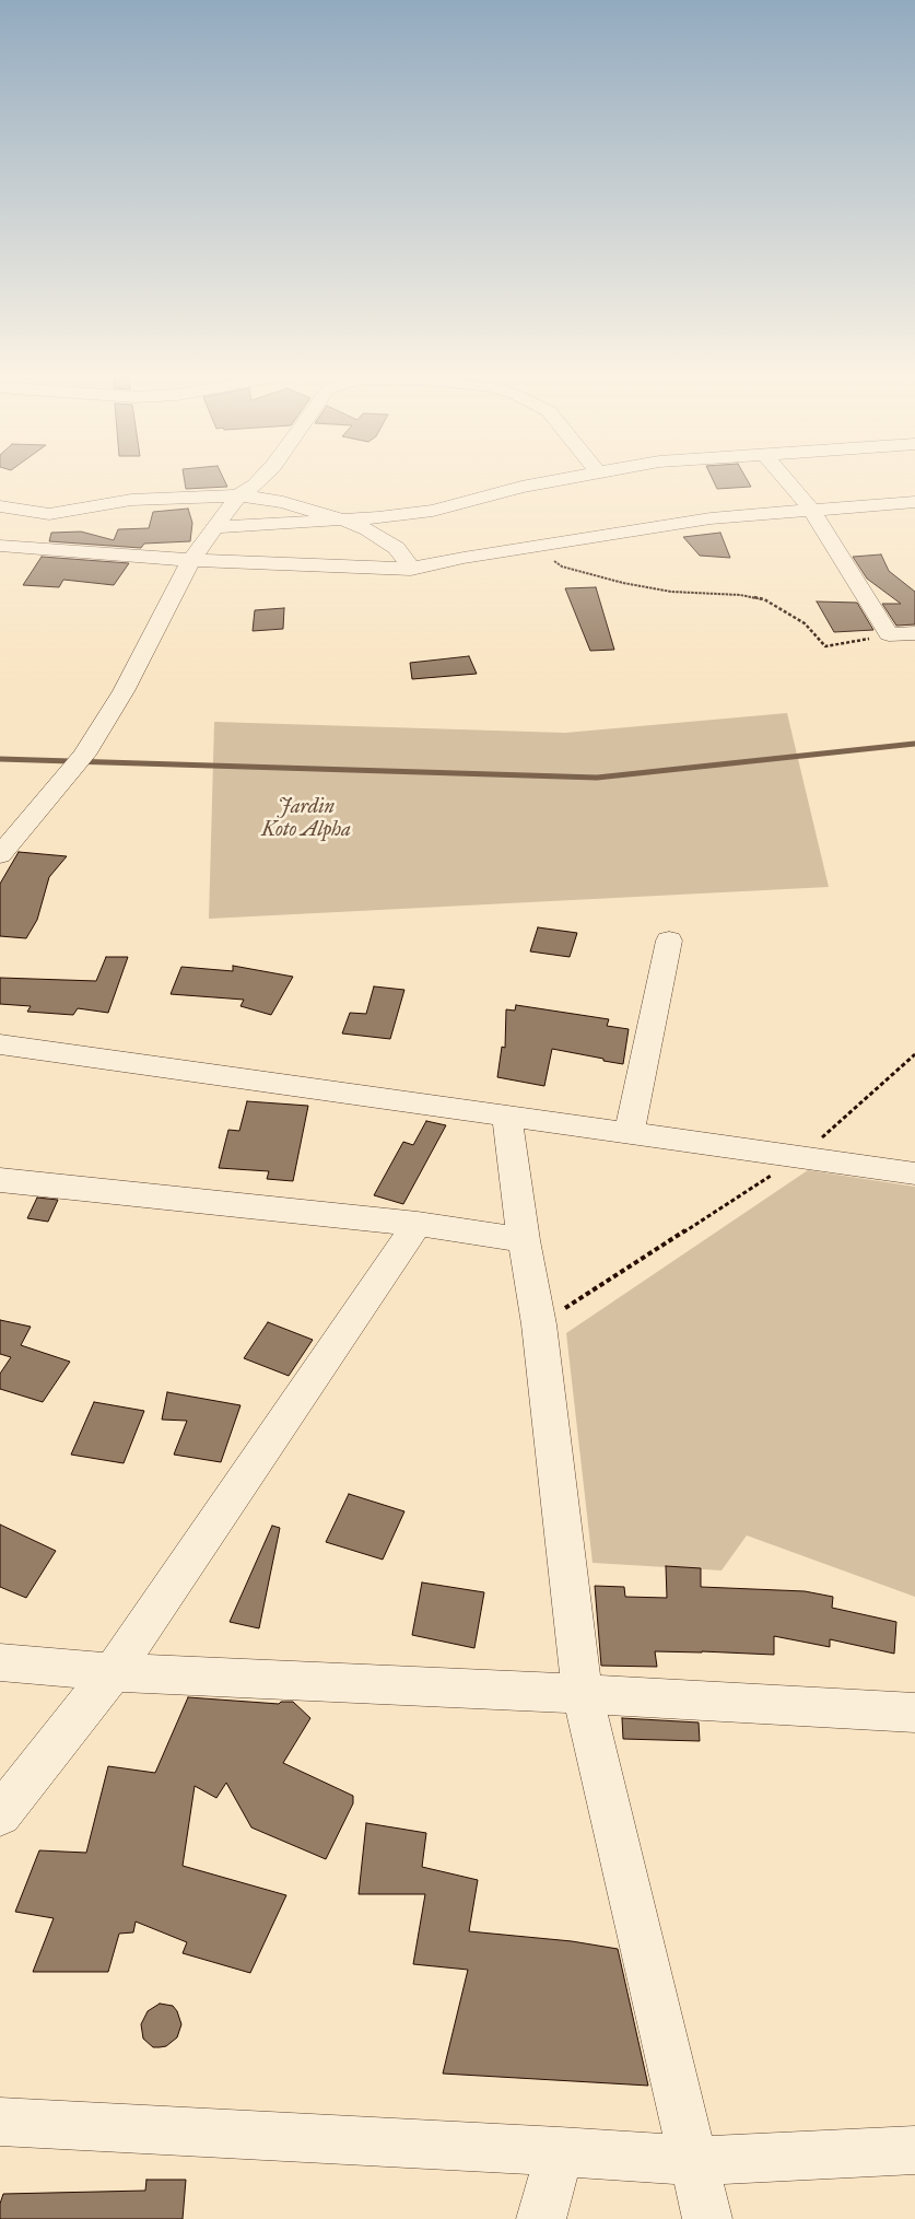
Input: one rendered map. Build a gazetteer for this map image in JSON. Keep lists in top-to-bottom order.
{
  "parks": ["Jardin Koto Alpha"]
}
